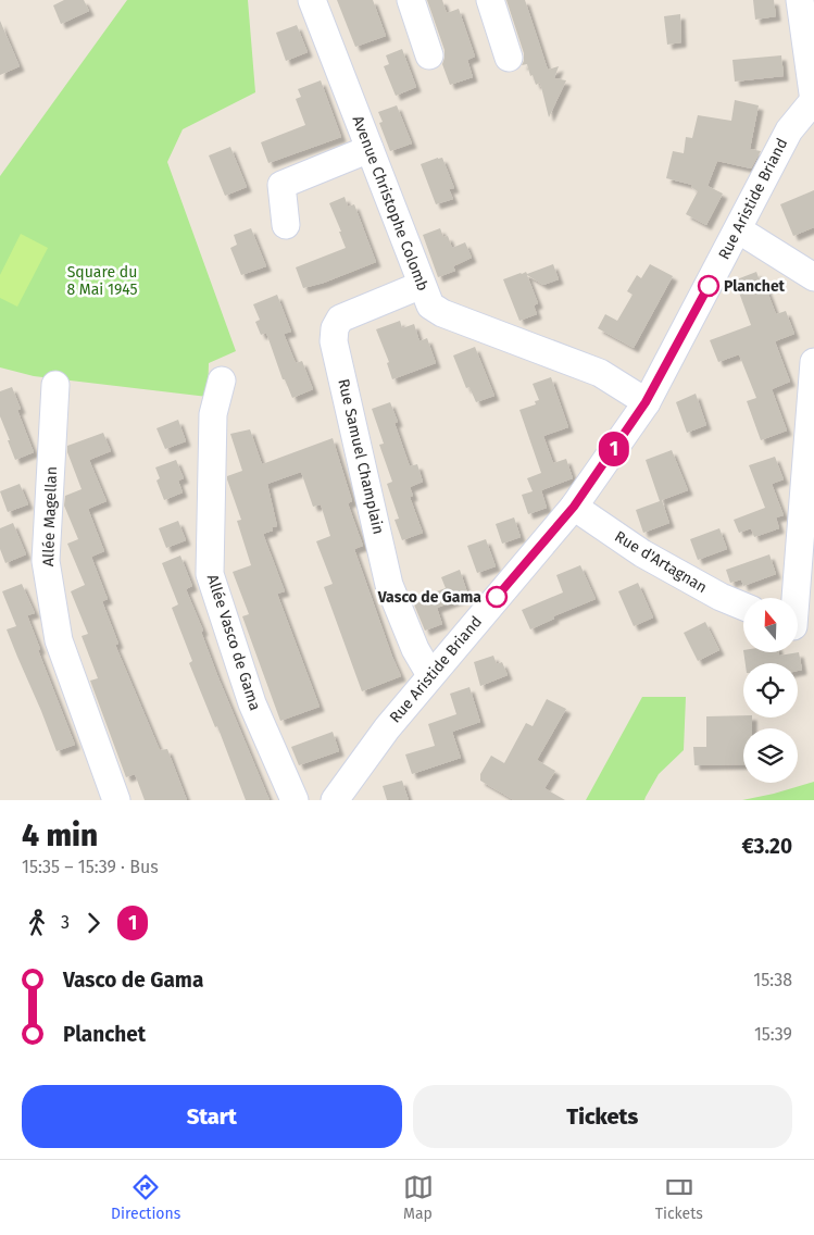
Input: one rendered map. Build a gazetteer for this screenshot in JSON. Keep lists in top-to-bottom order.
{
  "streets": {
    "street": [
      "Rue Aristide Briand",
      "Avenue Christophe Colomb",
      "Rue Samuel Champlain",
      "Allée Magellan",
      "Rue d'Artagnan",
      "Allée Vasco de Gama"
    ]
  },
  "crossings": [
    ["Rue Aristide Briand", "Avenue Christophe Colomb"],
    ["Rue Aristide Briand", "Rue Samuel Champlain"],
    ["Rue Aristide Briand", "Rue d'Artagnan"],
    ["Avenue Christophe Colomb", "Rue Samuel Champlain"]
  ],
  "parks": ["Square du 8 Mai 1945"],
  "places": ["Planchet", "Vasco de Gama"],
  "lines": ["bus line 1"],
  "north": "top",
  "page": {
    "on_map": "1",
    "heading": ["4 min", "15:35 – 15:39 · Bus", "€3.20"],
    "legs": ["3", "1"],
    "list": [
      {
        "name": "Vasco de Gama",
        "value": "15:38"
      },
      {
        "name": "Planchet",
        "value": "15:39"
      }
    ],
    "buttons": ["Start", "Tickets"],
    "tabs": ["Directions", "Map", "Tickets"]
  }
}
